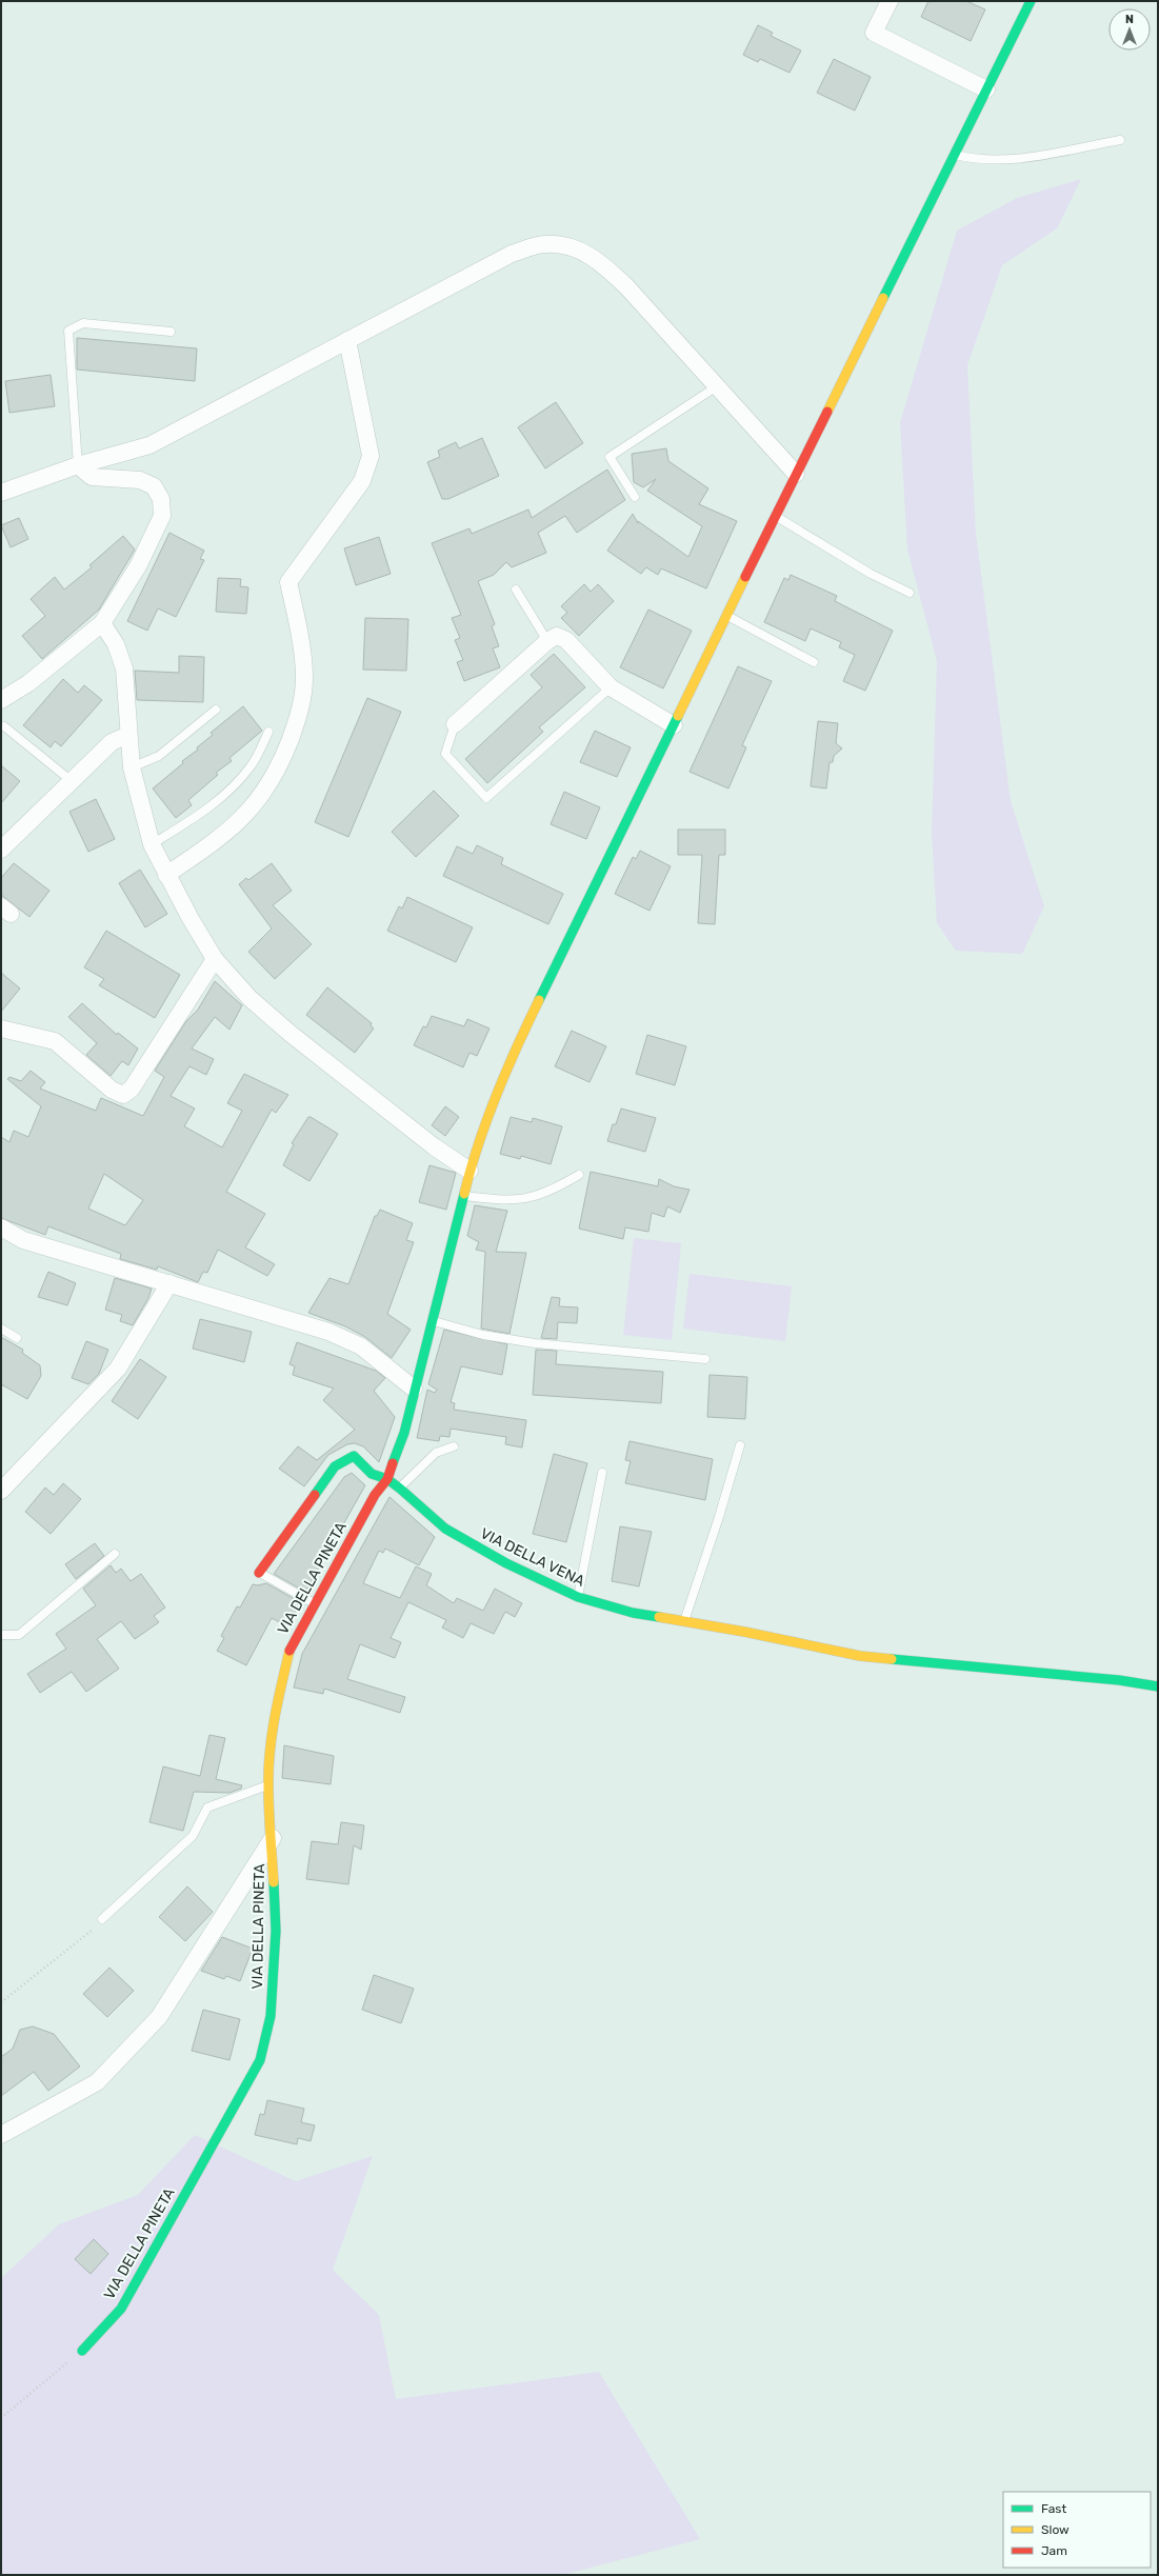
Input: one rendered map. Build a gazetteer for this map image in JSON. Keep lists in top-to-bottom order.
{
  "streets": {
    "street": ["VIA DELLA VENA", "VIA DELLA PINETA"]
  },
  "crossings": [
    ["VIA DELLA VENA", "VIA DELLA PINETA"]
  ],
  "legend": ["Fast", "Slow", "Jam"],
  "north": "top"
}
